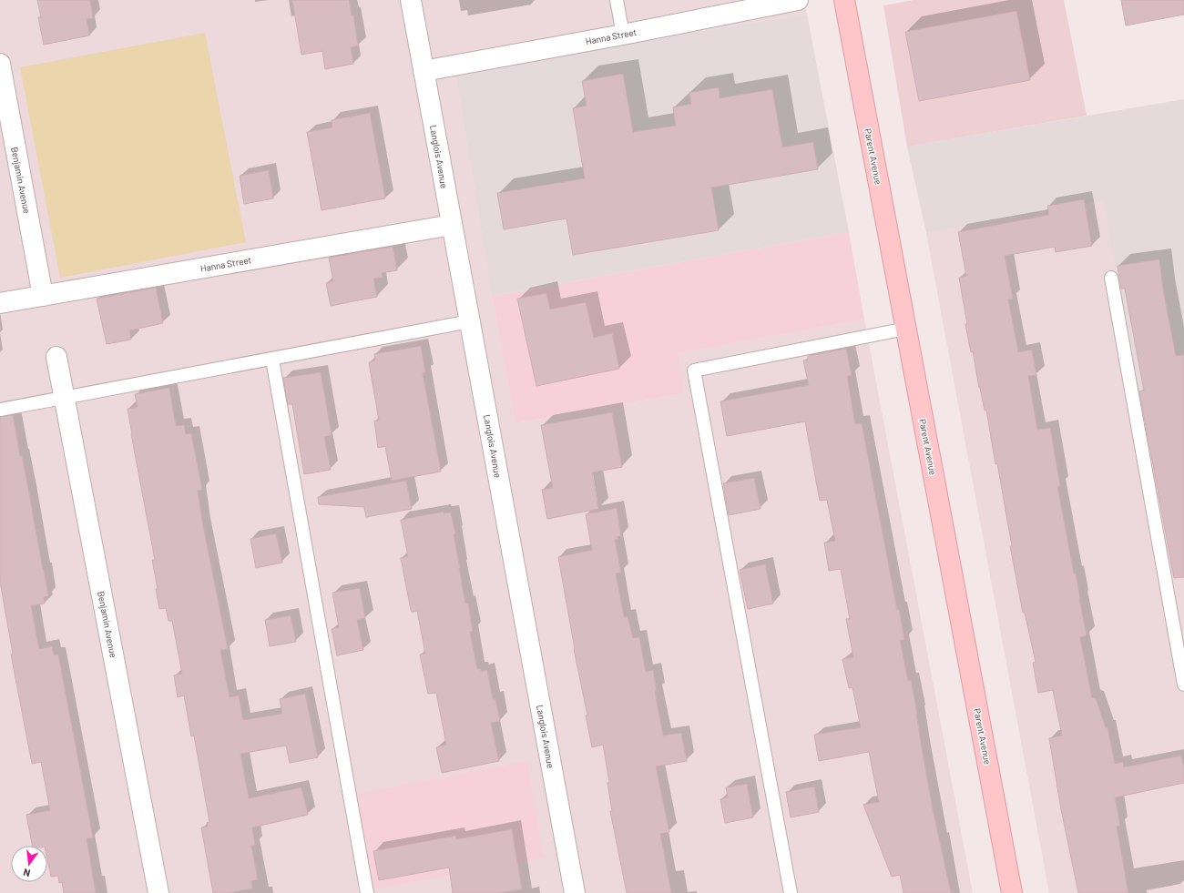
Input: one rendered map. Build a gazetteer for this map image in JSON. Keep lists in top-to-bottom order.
{
  "streets": {
    "street": [
      "Hanna Street",
      "Langlois Avenue",
      "Parent Avenue",
      "Benjamin Avenue"
    ]
  },
  "crossings": [
    ["Hanna Street", "Langlois Avenue"],
    ["Hanna Street", "Benjamin Avenue"]
  ],
  "north": "bottom"
}
